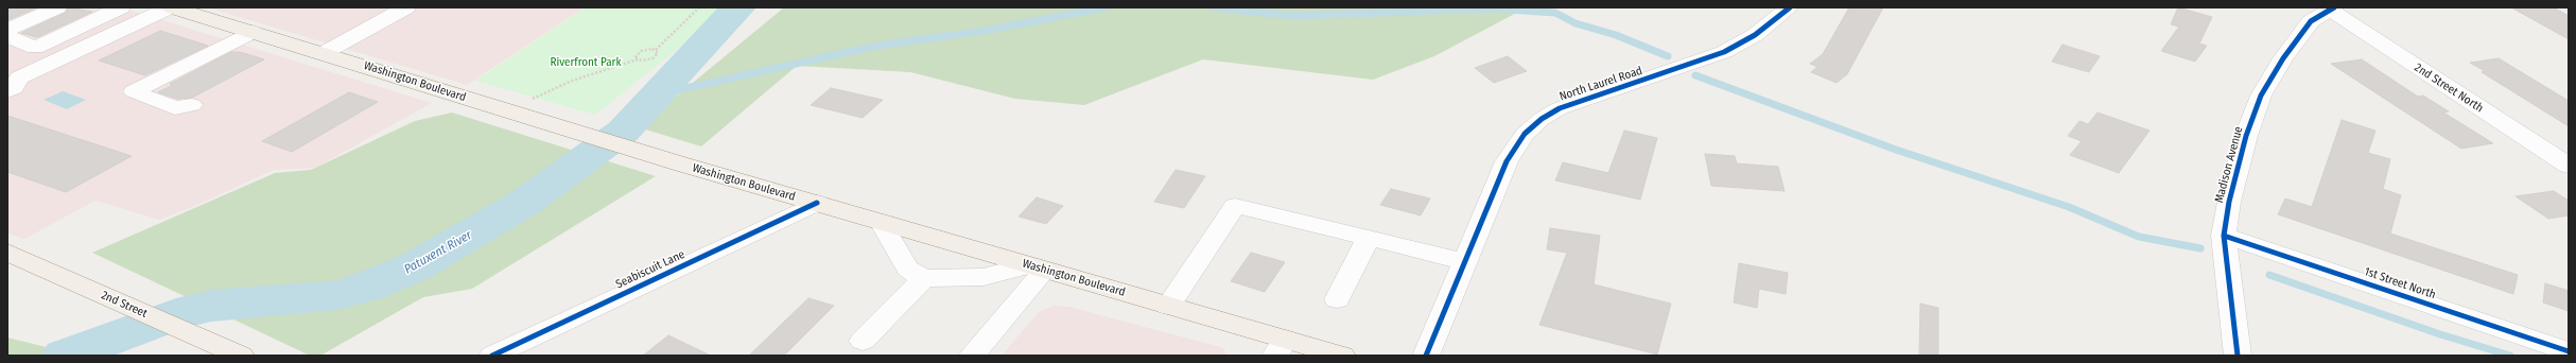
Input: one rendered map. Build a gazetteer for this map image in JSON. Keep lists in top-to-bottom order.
{
  "streets": {
    "main road": ["Washington Boulevard", "2nd Street"],
    "street": [
      "North Laurel Road",
      "2nd Street North",
      "Madison Avenue",
      "Seabiscuit Lane",
      "1st Street North"
    ]
  },
  "crossings": [
    ["Washington Boulevard", "Seabiscuit Lane"],
    ["2nd Street North", "Madison Avenue"],
    ["Madison Avenue", "1st Street North"]
  ],
  "water": ["Patuxent River"],
  "parks": ["Riverfront Park"]
}
